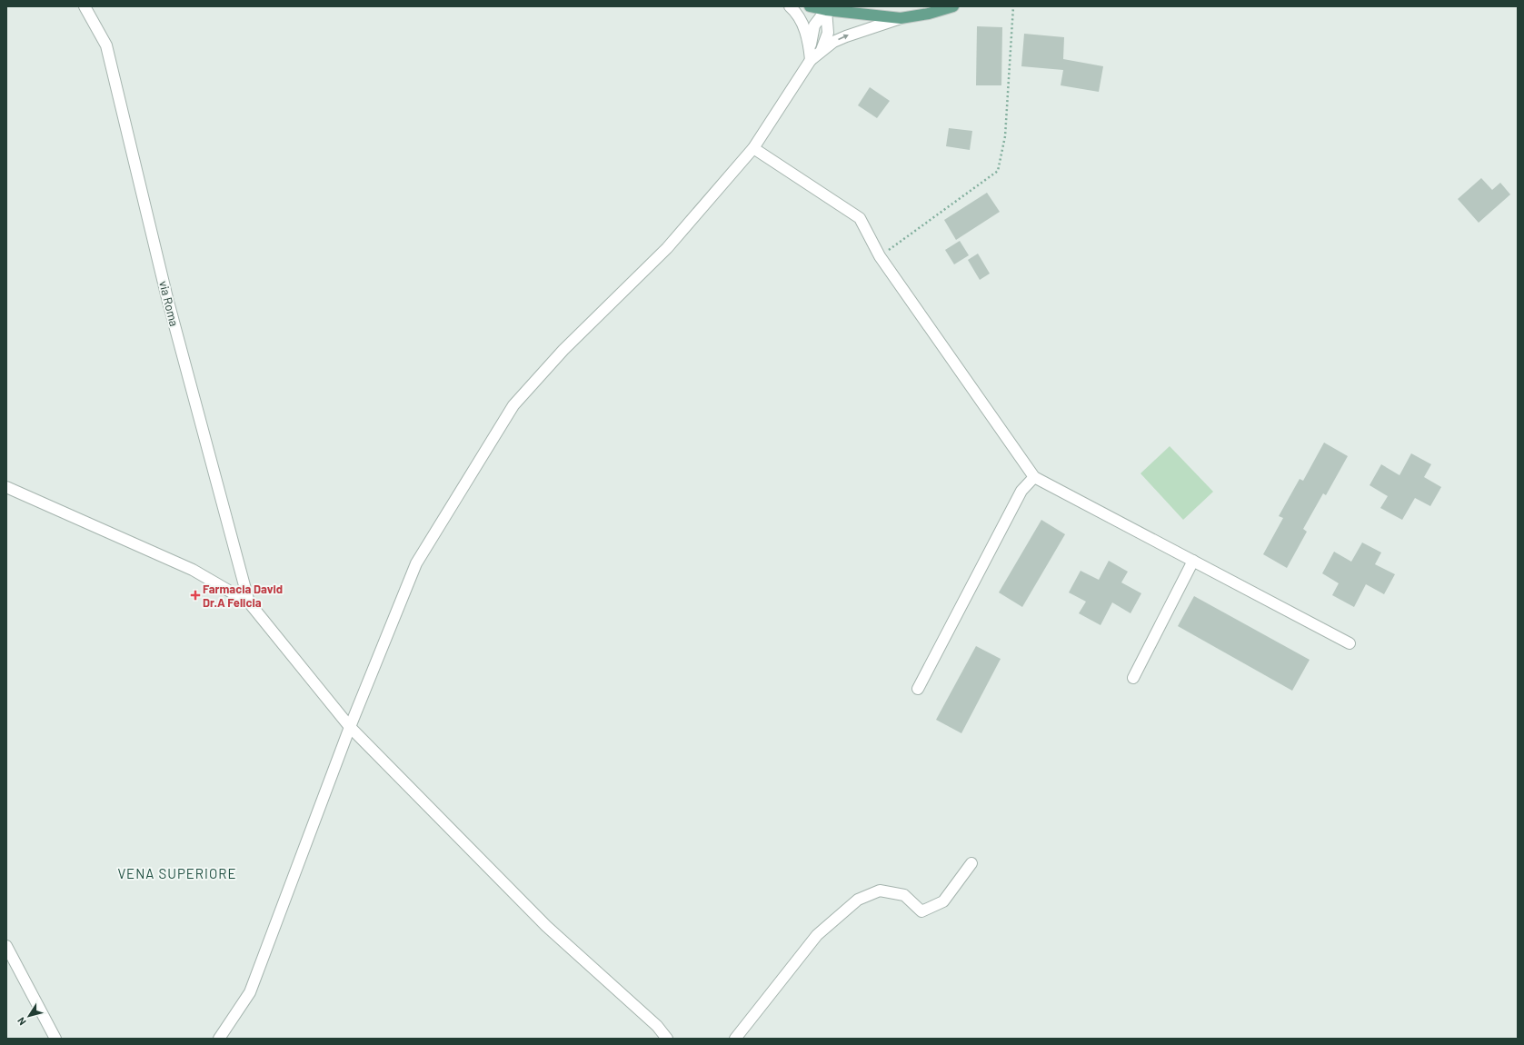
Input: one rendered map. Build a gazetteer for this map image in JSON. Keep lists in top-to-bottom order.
{
  "streets": {
    "street": ["via Roma"]
  },
  "districts": ["VENA SUPERIORE"],
  "places": {
    "health": ["Farmacia David Dr.A Felicia"]
  },
  "north": "bottom left"
}
